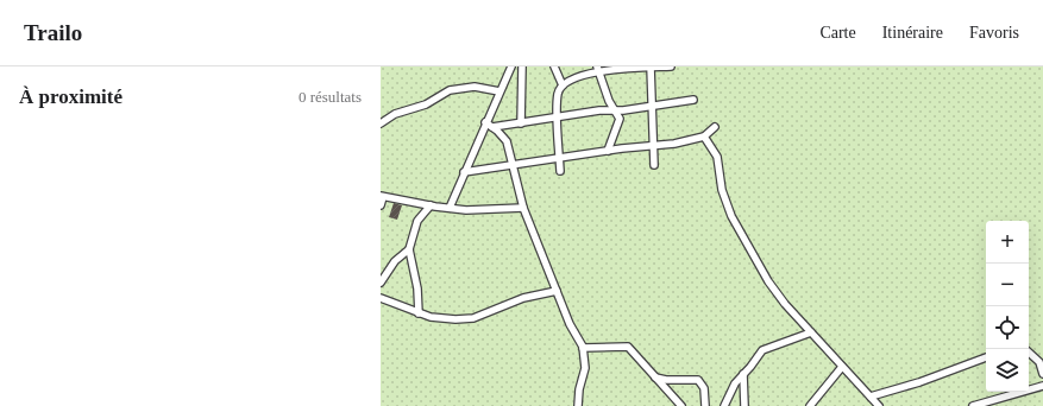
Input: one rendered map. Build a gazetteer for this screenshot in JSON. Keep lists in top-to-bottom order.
{
  "page": {
    "header": "Trailo",
    "nav": ["Carte", "Itinéraire", "Favoris"],
    "heading": ["À proximité", "0 résultats"],
    "map_buttons": ["+", "−"]
  }
}
